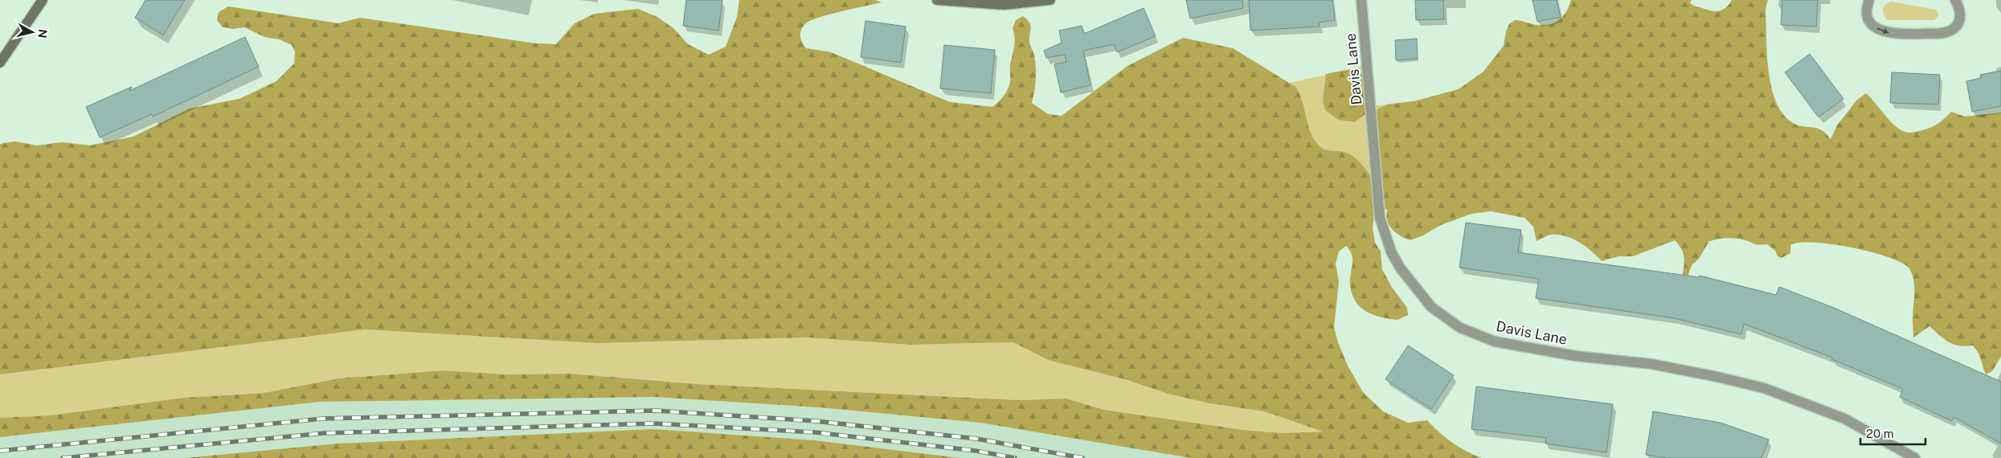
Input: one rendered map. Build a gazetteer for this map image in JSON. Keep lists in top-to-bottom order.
{
  "streets": {
    "street": ["Davis Lane"]
  },
  "scale_bar": "20 m",
  "north": "right"
}
